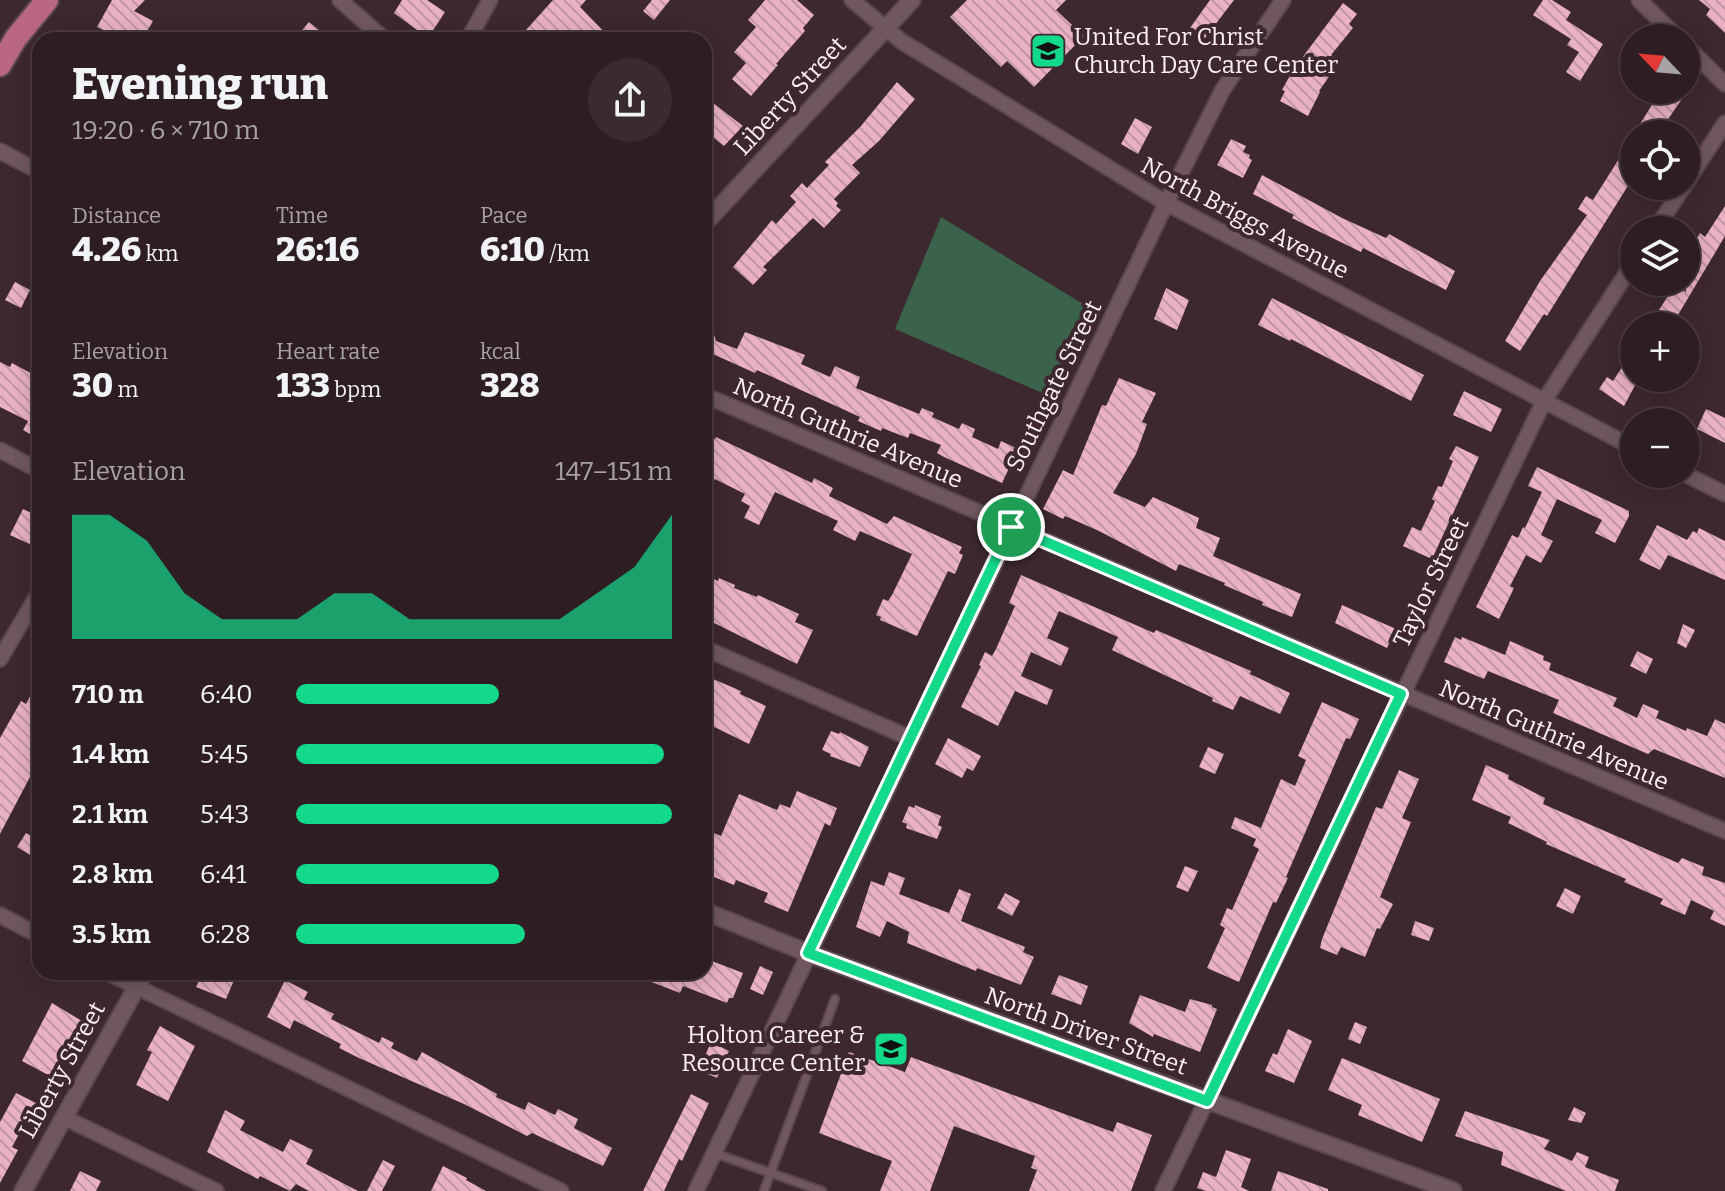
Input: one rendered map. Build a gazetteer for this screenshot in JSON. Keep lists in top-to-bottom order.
{
  "streets": {
    "street": [
      "Liberty Street",
      "North Briggs Avenue",
      "Southgate Street",
      "North Guthrie Avenue",
      "Taylor Street",
      "North Driver Street"
    ]
  },
  "crossings": [
    ["Liberty Street", "North Briggs Avenue"],
    ["North Briggs Avenue", "Southgate Street"],
    ["North Briggs Avenue", "Taylor Street"],
    ["Southgate Street", "North Guthrie Avenue"],
    ["Southgate Street", "North Driver Street"],
    ["North Guthrie Avenue", "Taylor Street"],
    ["Taylor Street", "North Driver Street"]
  ],
  "places": {
    "school or university": ["United For Christ Church Day Care Center", "Holton Career & Resource Center"]
  },
  "north": "top left",
  "page": {
    "map_buttons": ["+", "−"],
    "heading": ["Evening run", "19:20 · 6 × 710 m"],
    "stats": [
      ["Distance", "4.26 km"],
      ["Time", "26:16"],
      ["Pace", "6:10 /km"],
      ["Elevation", "30 m"],
      ["Heart rate", "133 bpm"],
      ["kcal", "328"]
    ],
    "chart": ["Elevation", "147–151 m"],
    "list": [
      {
        "name": "710 m",
        "note": "6:40"
      },
      {
        "name": "1.4 km",
        "note": "5:45"
      },
      {
        "name": "2.1 km",
        "note": "5:43"
      },
      {
        "name": "2.8 km",
        "note": "6:41"
      },
      {
        "name": "3.5 km",
        "note": "6:28"
      }
    ]
  }
}
